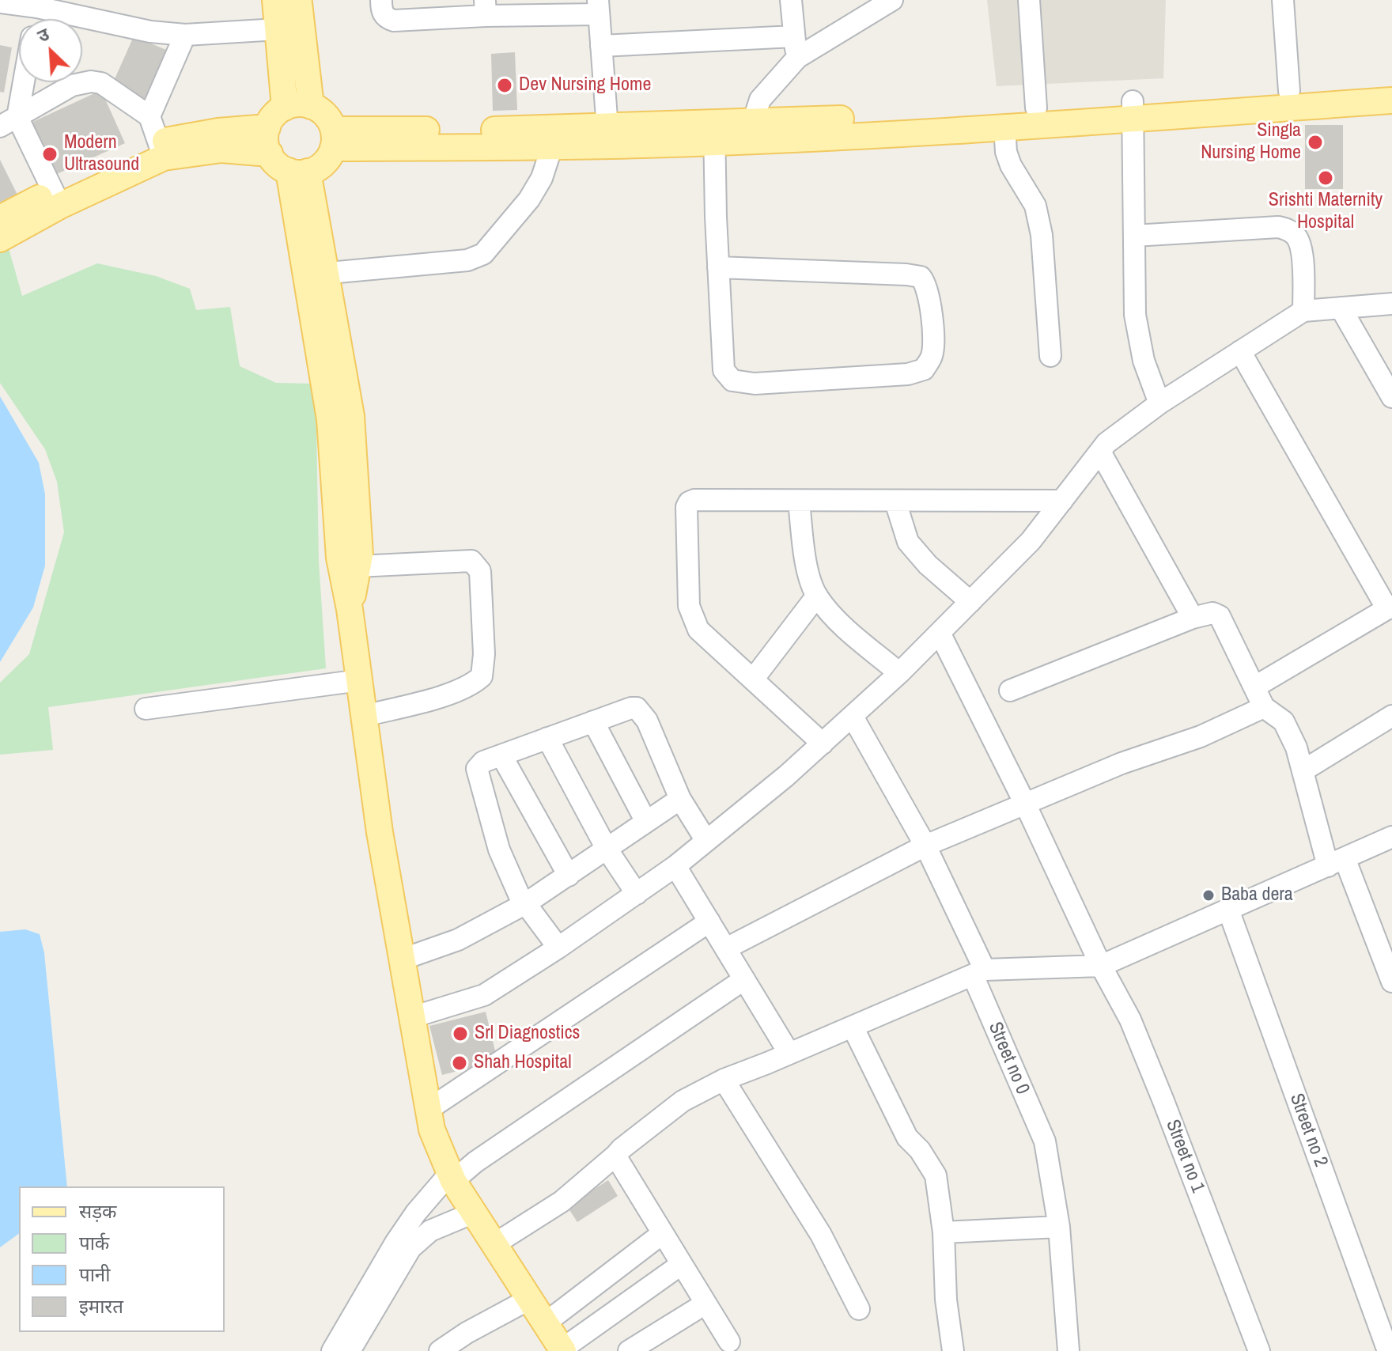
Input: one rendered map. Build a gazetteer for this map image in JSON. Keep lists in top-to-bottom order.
{
  "streets": {
    "street": ["Street no 0", "Street no 2", "Street no 1"]
  },
  "places": [
    "Dev Nursing Home",
    "Singla Nursing Home",
    "Modern Ultrasound",
    "Srishti Maternity Hospital",
    "Baba dera",
    "Srl Diagnostics",
    "Shah Hospital"
  ],
  "legend": [
    "सड़क",
    "पार्क",
    "पानी",
    "इमारत"
  ],
  "north": "top left"
}
